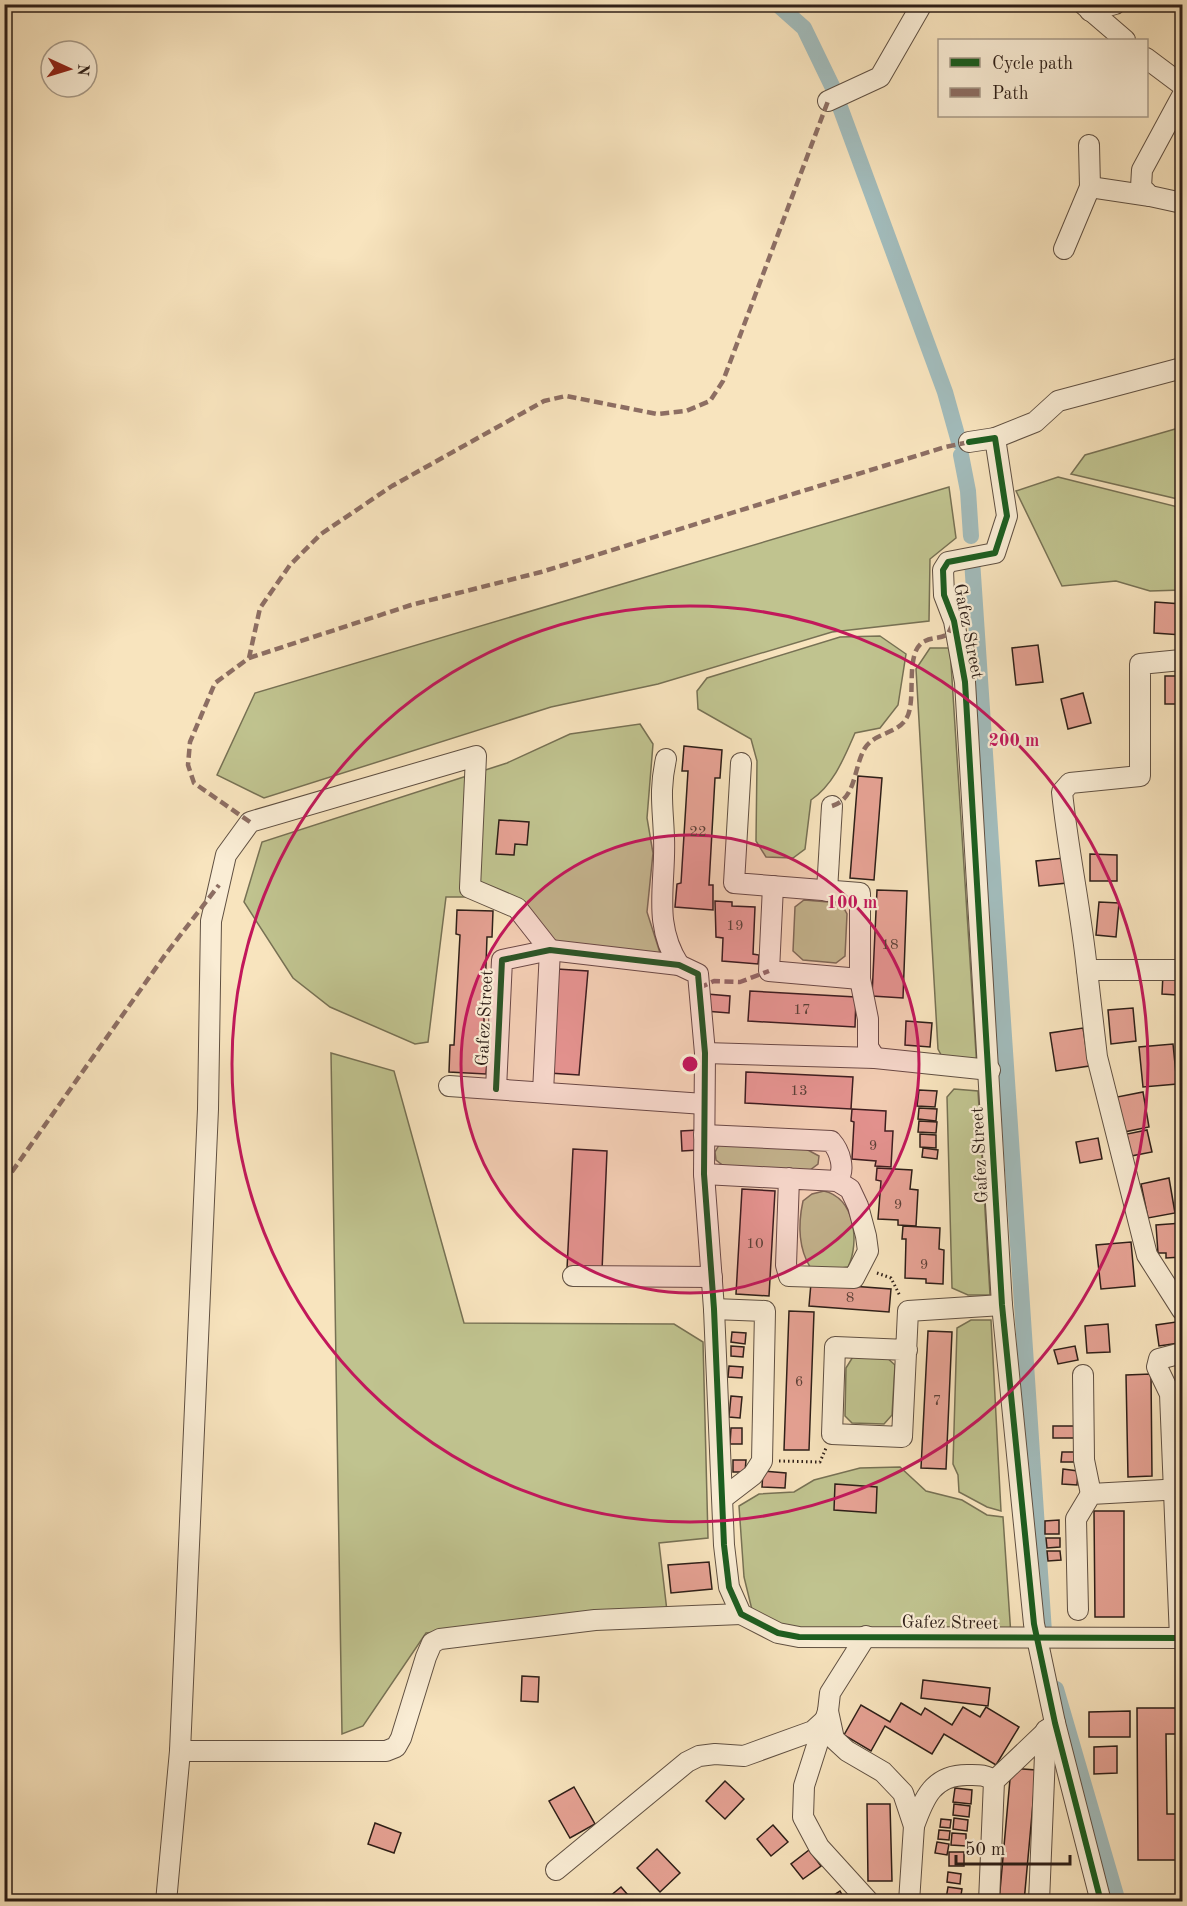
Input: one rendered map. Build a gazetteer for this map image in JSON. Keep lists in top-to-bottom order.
{
  "streets": {
    "street": ["Gafez Street"]
  },
  "house_numbers": [
    "22",
    "19",
    "18",
    "17",
    "13",
    "9",
    "9",
    "10",
    "9",
    "8",
    "6",
    "7"
  ],
  "legend": ["Cycle path", "Path"],
  "scale_bar": "50 m",
  "north": "right",
  "rings": ["200 m", "100 m"]
}
